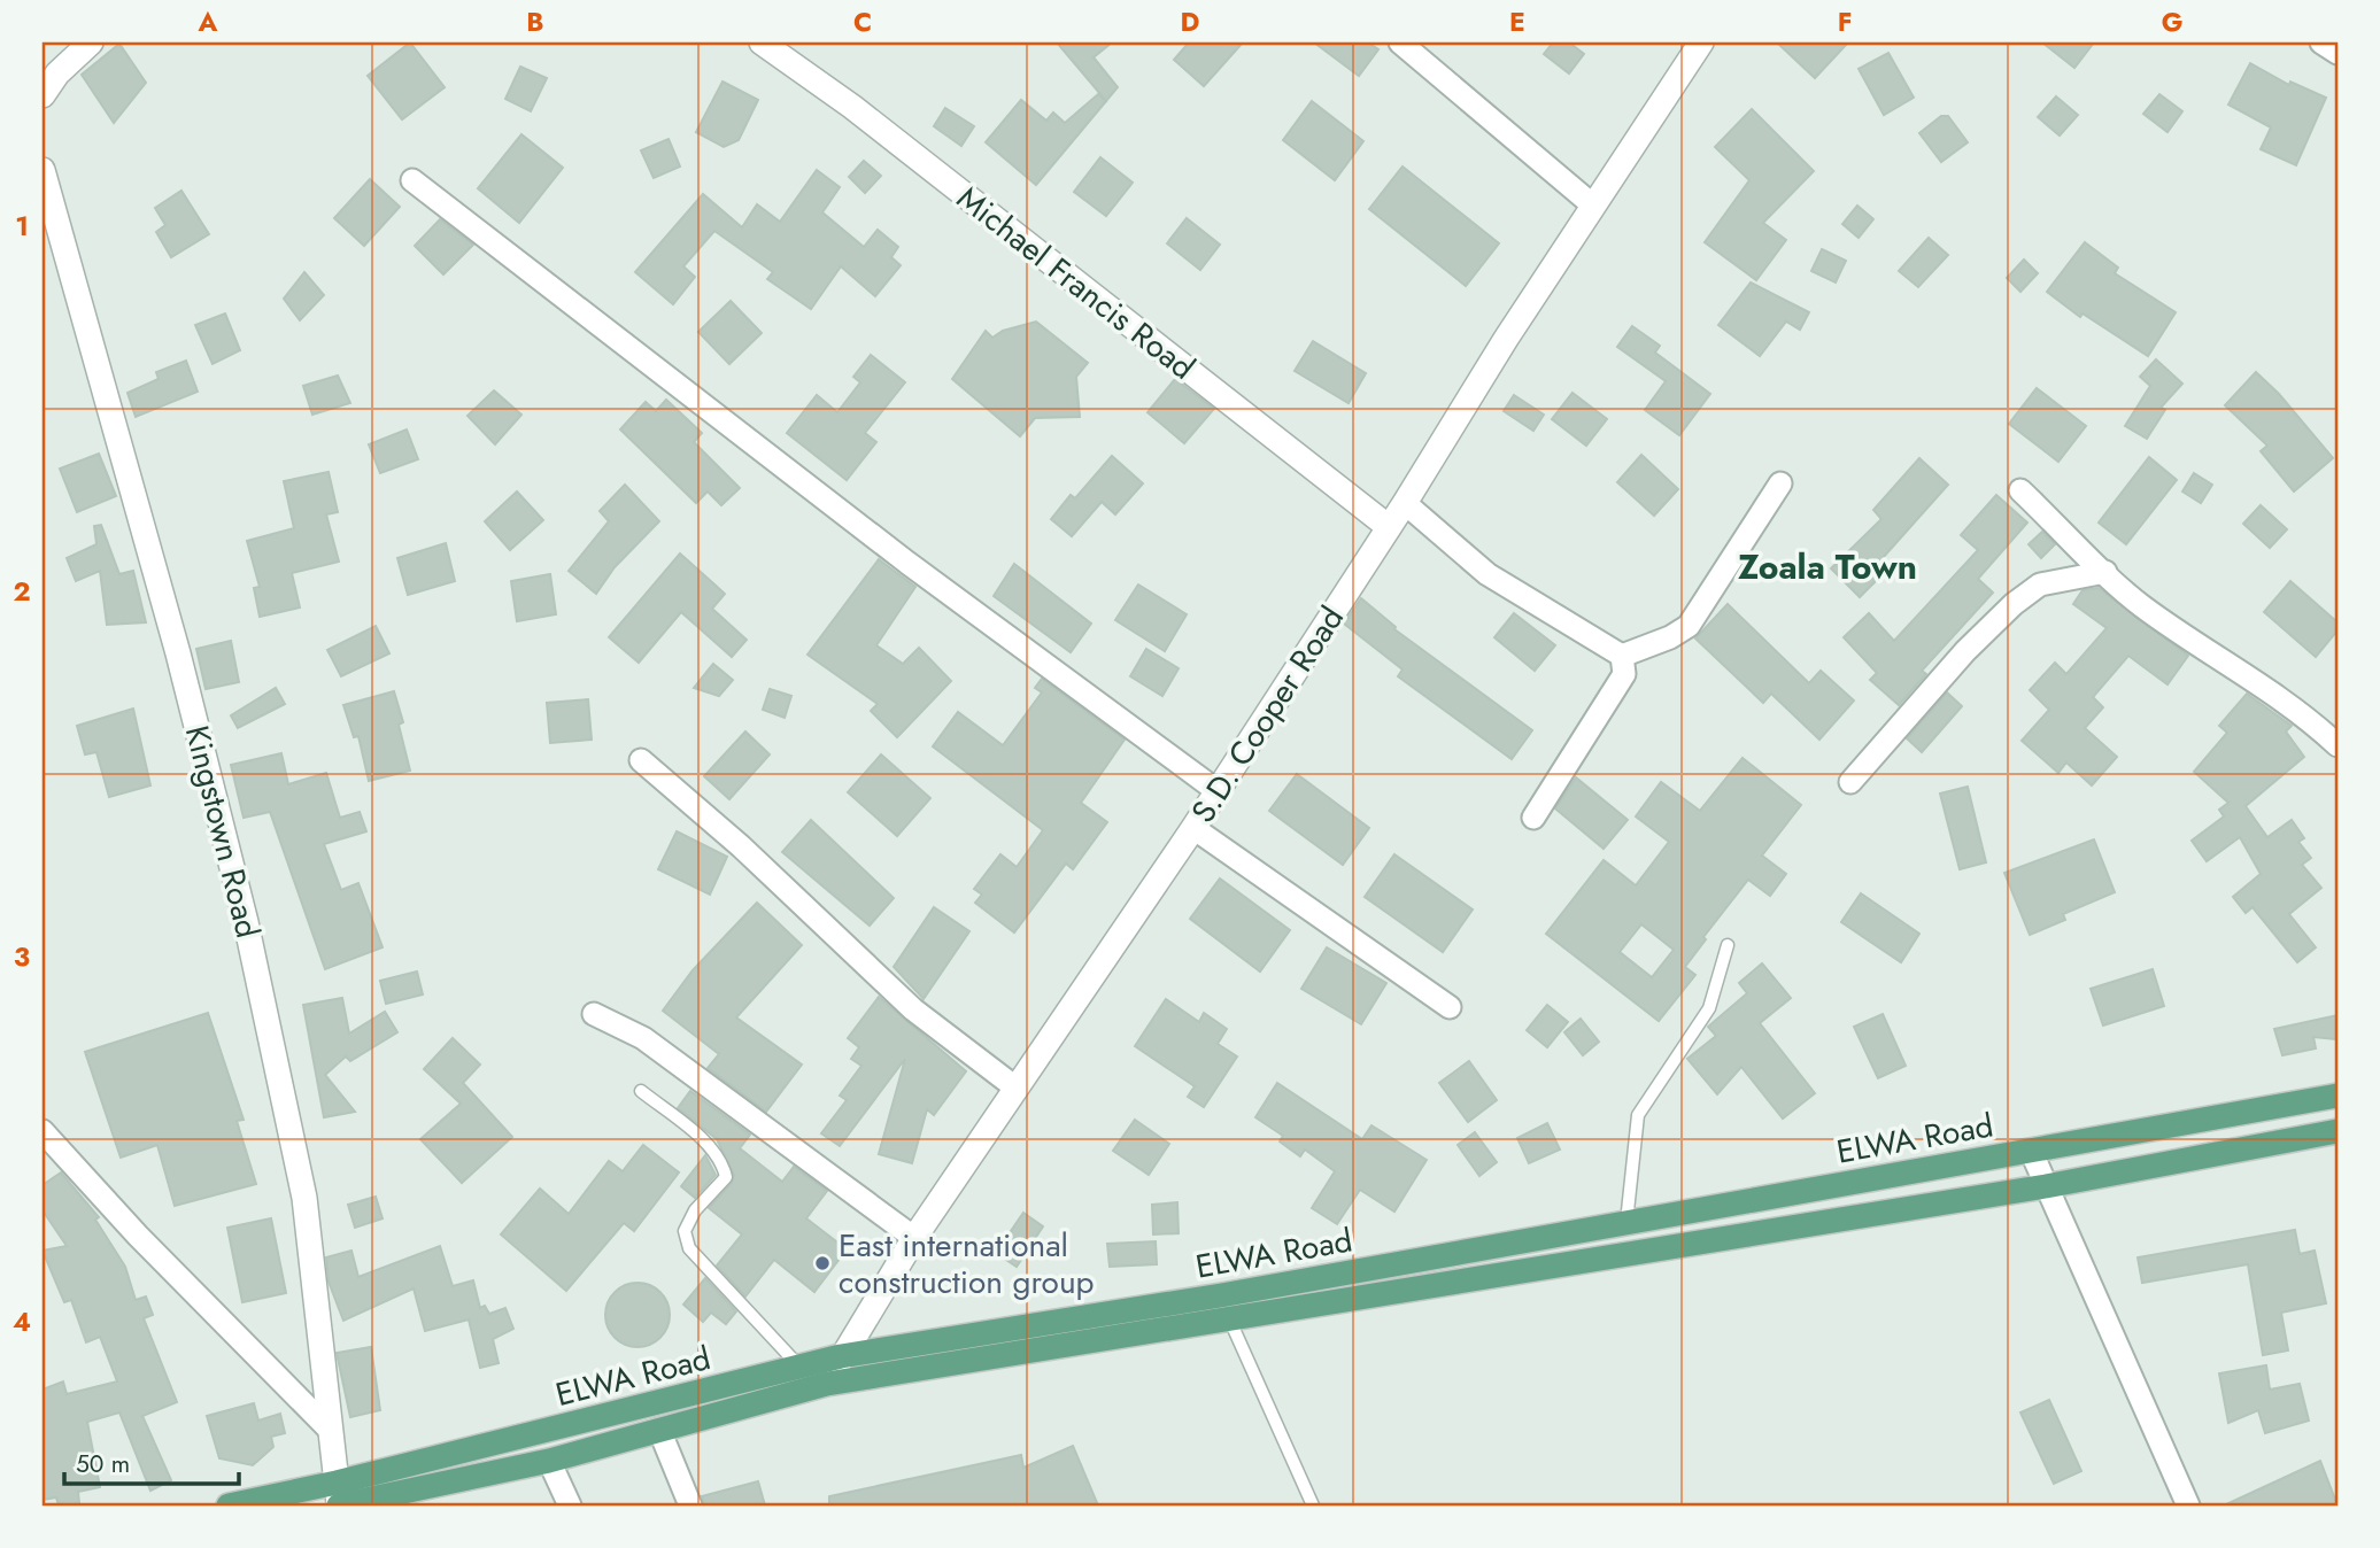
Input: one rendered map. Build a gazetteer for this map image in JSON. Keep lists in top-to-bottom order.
{
  "streets": {
    "main road": ["ELWA Road"],
    "street": ["Michael Francis Road", "S.D. Cooper Road", "Kingstown Road"]
  },
  "crossings": [
    ["Michael Francis Road", "S.D. Cooper Road"],
    ["S.D. Cooper Road", "ELWA Road"],
    ["Kingstown Road", "ELWA Road"]
  ],
  "districts": ["Zoala Town"],
  "places": ["East international construction group"],
  "scale_bar": "50 m",
  "grid": {
    "columns": [
      "A",
      "B",
      "C",
      "D",
      "E",
      "F",
      "G"
    ],
    "rows": [
      "1",
      "2",
      "3",
      "4"
    ]
  }
}
